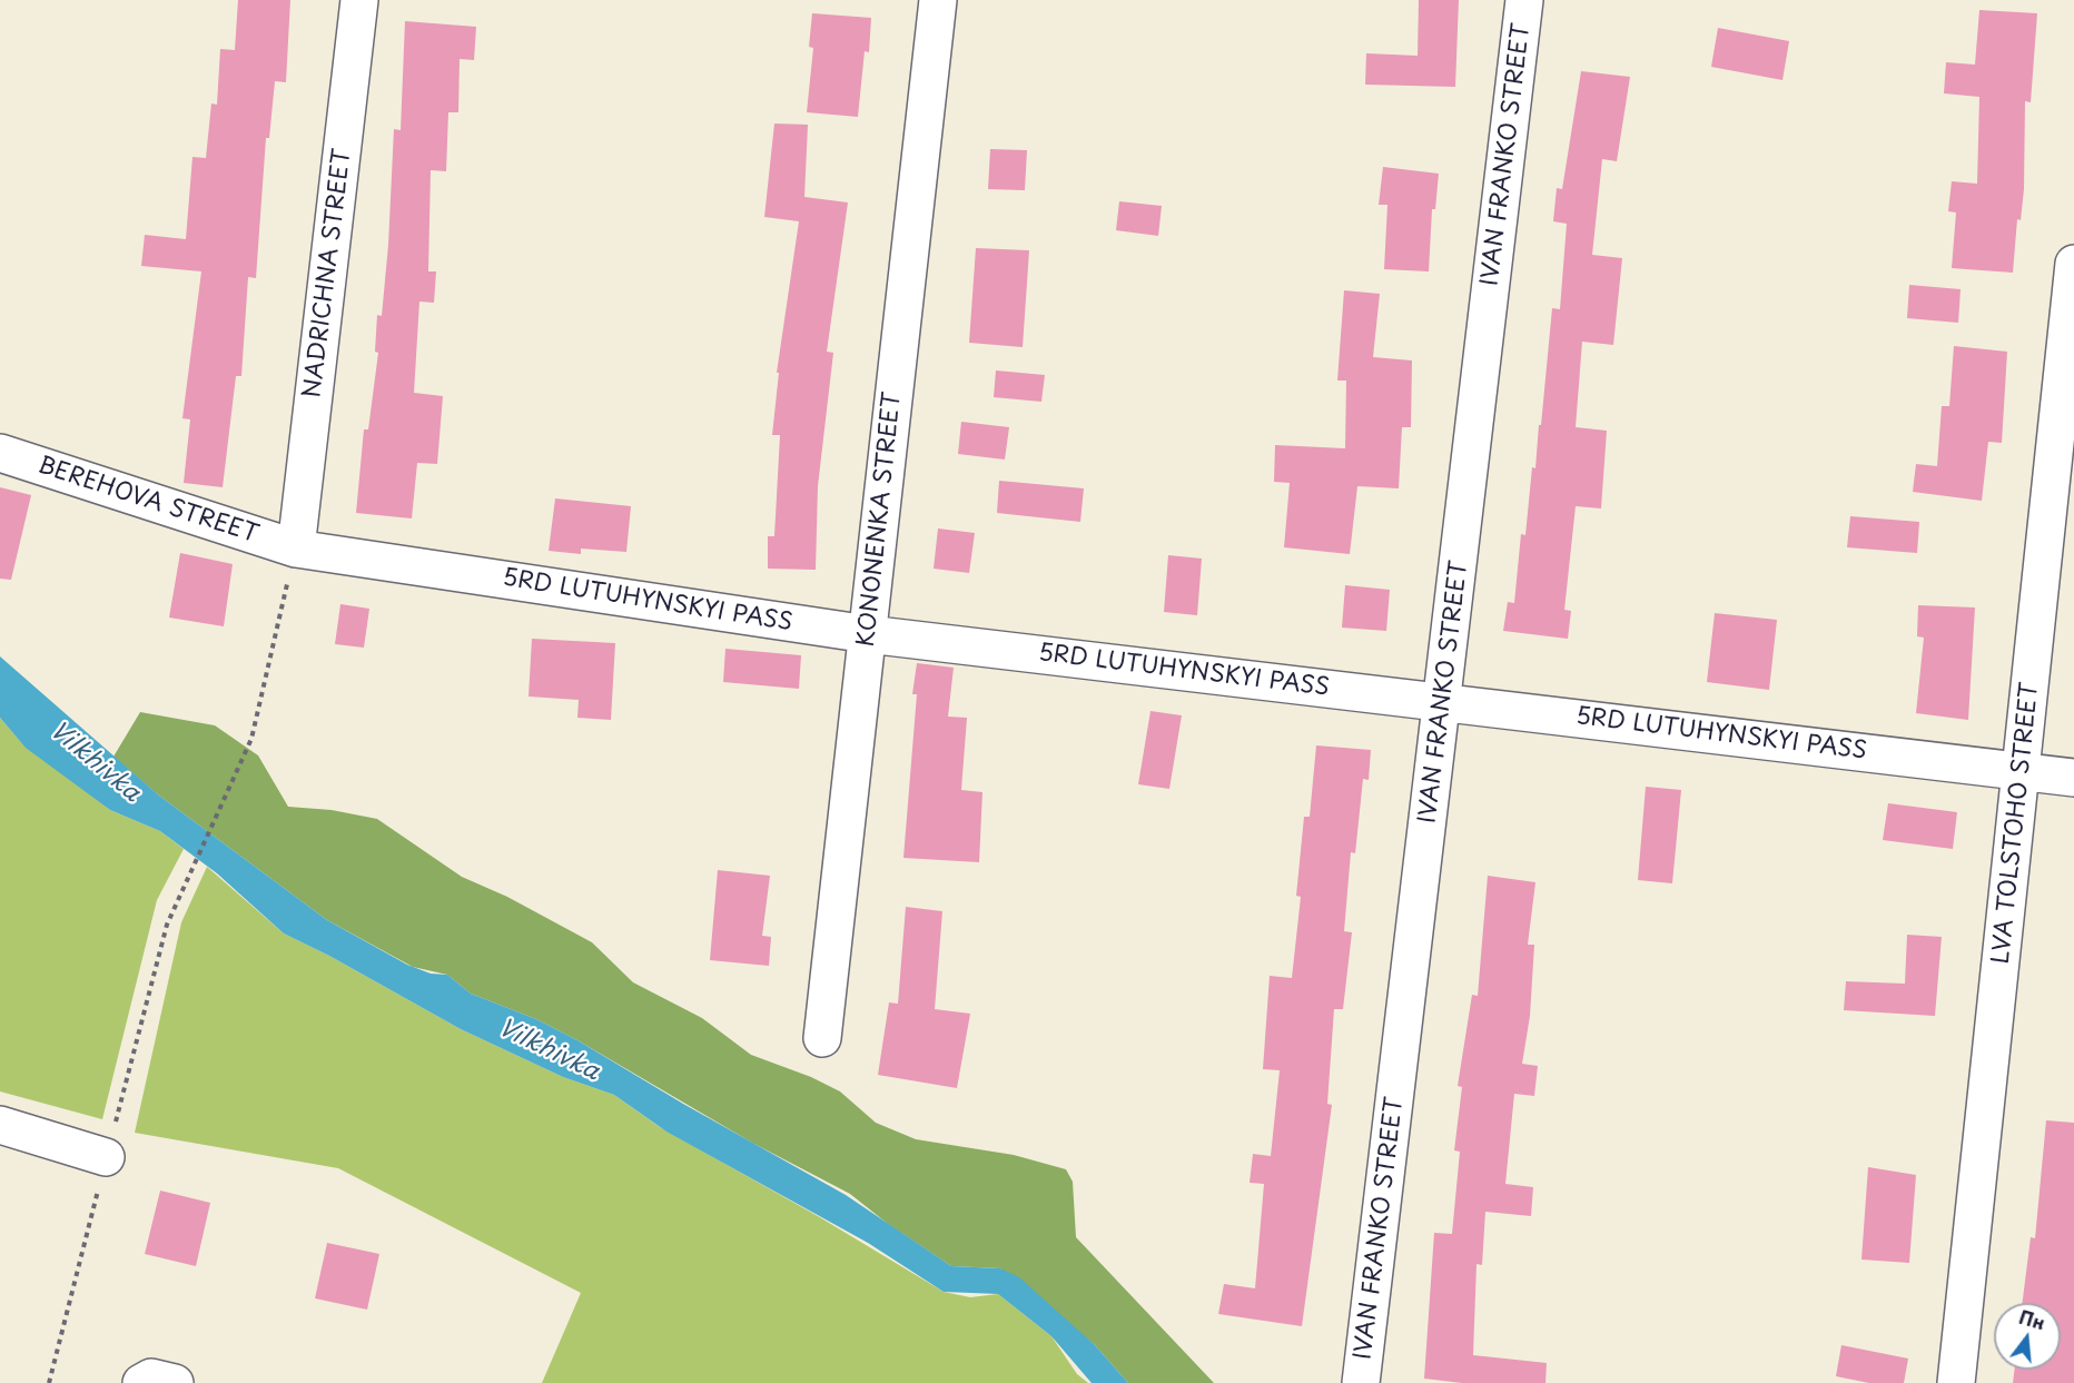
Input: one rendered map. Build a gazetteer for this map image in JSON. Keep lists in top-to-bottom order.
{
  "streets": {
    "street": [
      "IVAN FRANKO STREET",
      "NADRICHNA STREET",
      "BEREHOVA STREET",
      "KONONENKA STREET",
      "5RD LUTUHYNSKYI PASS",
      "LVA TOLSTOHO STREET"
    ]
  },
  "crossings": [
    ["IVAN FRANKO STREET", "5RD LUTUHYNSKYI PASS"],
    ["NADRICHNA STREET", "BEREHOVA STREET"],
    ["NADRICHNA STREET", "5RD LUTUHYNSKYI PASS"],
    ["BEREHOVA STREET", "5RD LUTUHYNSKYI PASS"],
    ["KONONENKA STREET", "5RD LUTUHYNSKYI PASS"],
    ["5RD LUTUHYNSKYI PASS", "LVA TOLSTOHO STREET"]
  ],
  "water": ["Vilkhivka"],
  "north": "top"
}
